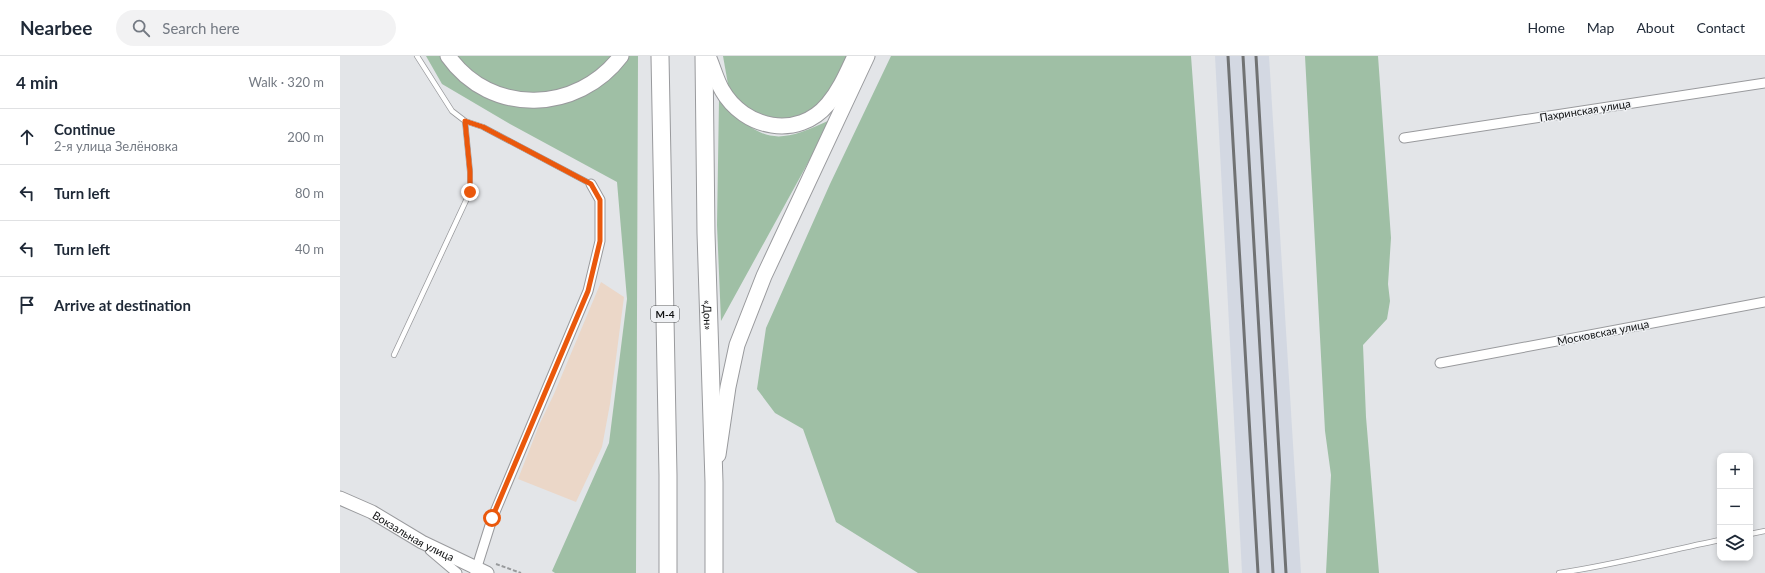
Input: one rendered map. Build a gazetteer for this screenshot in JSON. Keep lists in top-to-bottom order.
{
  "streets": {
    "highway": ["М-4", "«Дон»"],
    "street": ["Пахринская улица", "Московская улица", "Вокзальная улица"]
  },
  "page": {
    "header": "Nearbee",
    "search": "Search here",
    "nav": [
      "Home",
      "Map",
      "About",
      "Contact"
    ],
    "heading": ["4 min", "Walk · 320 m"],
    "list": [
      ["Continue", "2-я улица Зелёновка", "200 m"],
      ["Turn left", "80 m"],
      ["Turn left", "40 m"],
      "Arrive at destination"
    ],
    "map_buttons": ["+", "−"]
  }
}
